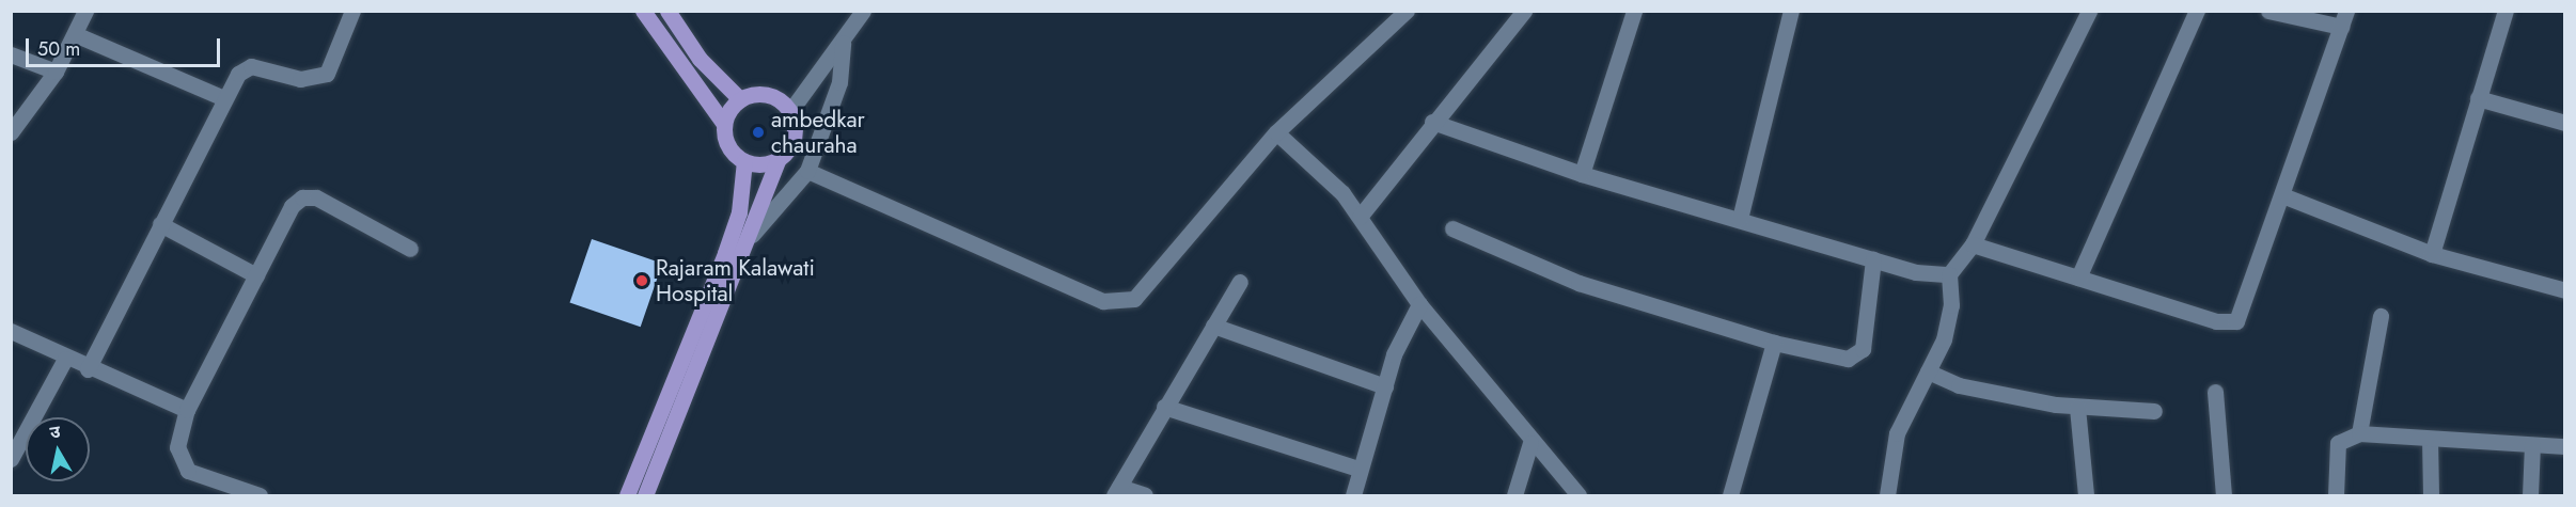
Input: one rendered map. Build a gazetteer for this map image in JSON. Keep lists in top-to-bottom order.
{
  "places": ["ambedkar chauraha", "Rajaram Kalawati Hospital"],
  "scale_bar": "50 m",
  "north": "top"
}
